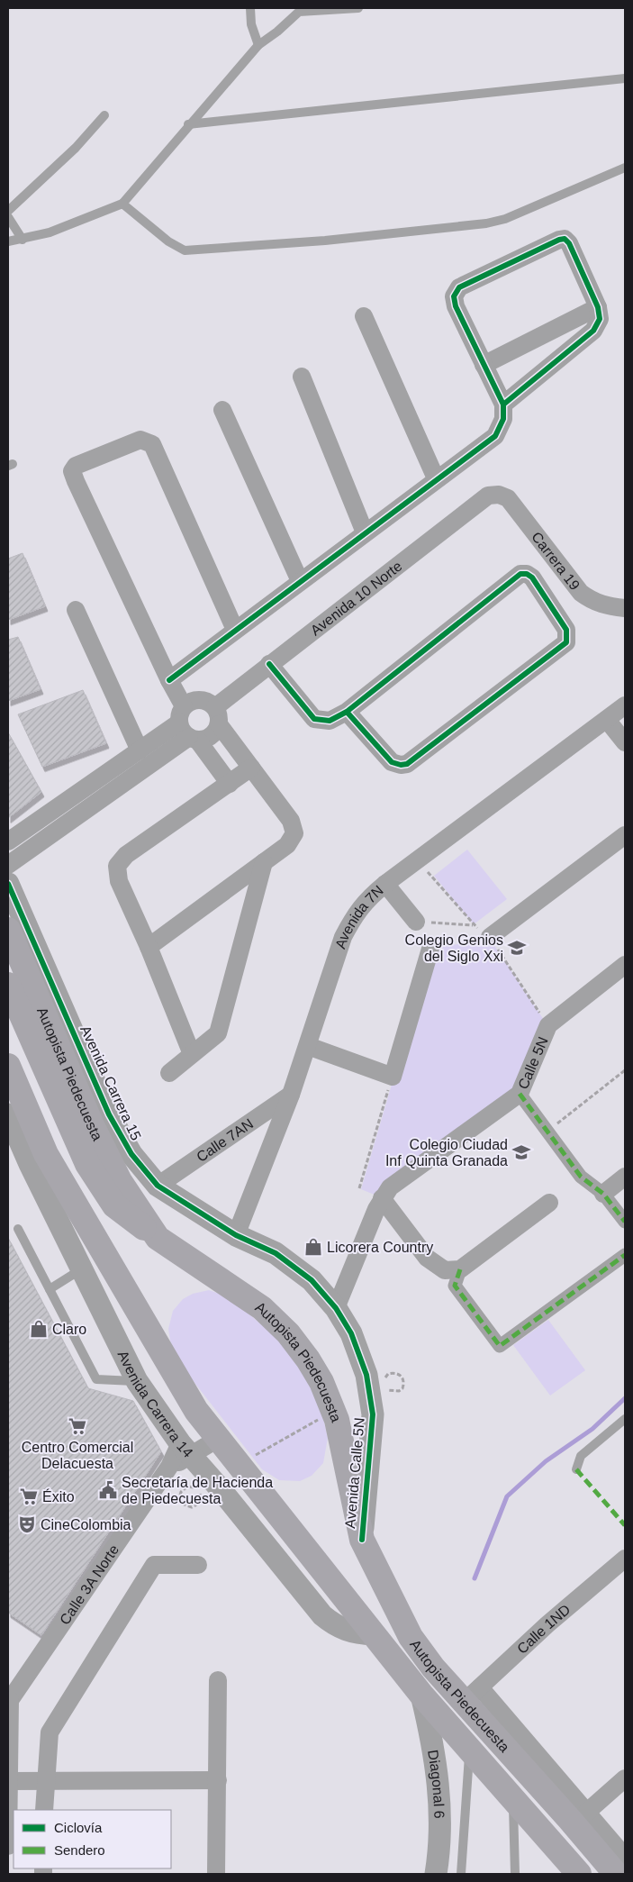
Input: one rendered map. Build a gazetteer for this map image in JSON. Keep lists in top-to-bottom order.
{
  "streets": {
    "highway": ["Autopista Piedecuesta"],
    "street": [
      "Carrera 19",
      "Avenida 10 Norte",
      "Avenida 7N",
      "Calle 5N",
      "Avenida Carrera 15",
      "Calle 7AN",
      "Avenida Carrera 14",
      "Avenida Calle 5N",
      "Calle 3A Norte",
      "Calle 1ND",
      "Diagonal 6"
    ]
  },
  "crossings": [
    ["Carrera 19", "Avenida 10 Norte"],
    ["Avenida 7N", "Avenida Carrera 15"],
    ["Avenida 7N", "Calle 7AN"],
    ["Calle 5N", "Avenida Carrera 15"],
    ["Calle 5N", "Avenida Calle 5N"],
    ["Autopista Piedecuesta", "Avenida Carrera 14"],
    ["Autopista Piedecuesta", "Avenida Calle 5N"],
    ["Autopista Piedecuesta", "Calle 1ND"],
    ["Autopista Piedecuesta", "Diagonal 6"],
    ["Avenida Carrera 15", "Calle 7AN"],
    ["Avenida Carrera 15", "Avenida Calle 5N"],
    ["Avenida Carrera 14", "Calle 3A Norte"]
  ],
  "places": {
    "school or university": ["Colegio Genios del Siglo Xxi", "Colegio Ciudad Inf Quinta Granada"],
    "shop": ["Licorera Country", "Claro"],
    "supermarket": ["Centro Comercial Delacuesta", "Éxito"],
    "public building": ["Secretaría de Hacienda de Piedecuesta"],
    "theatre": ["CineColombia"]
  },
  "legend": ["Ciclovía", "Sendero"]
}
